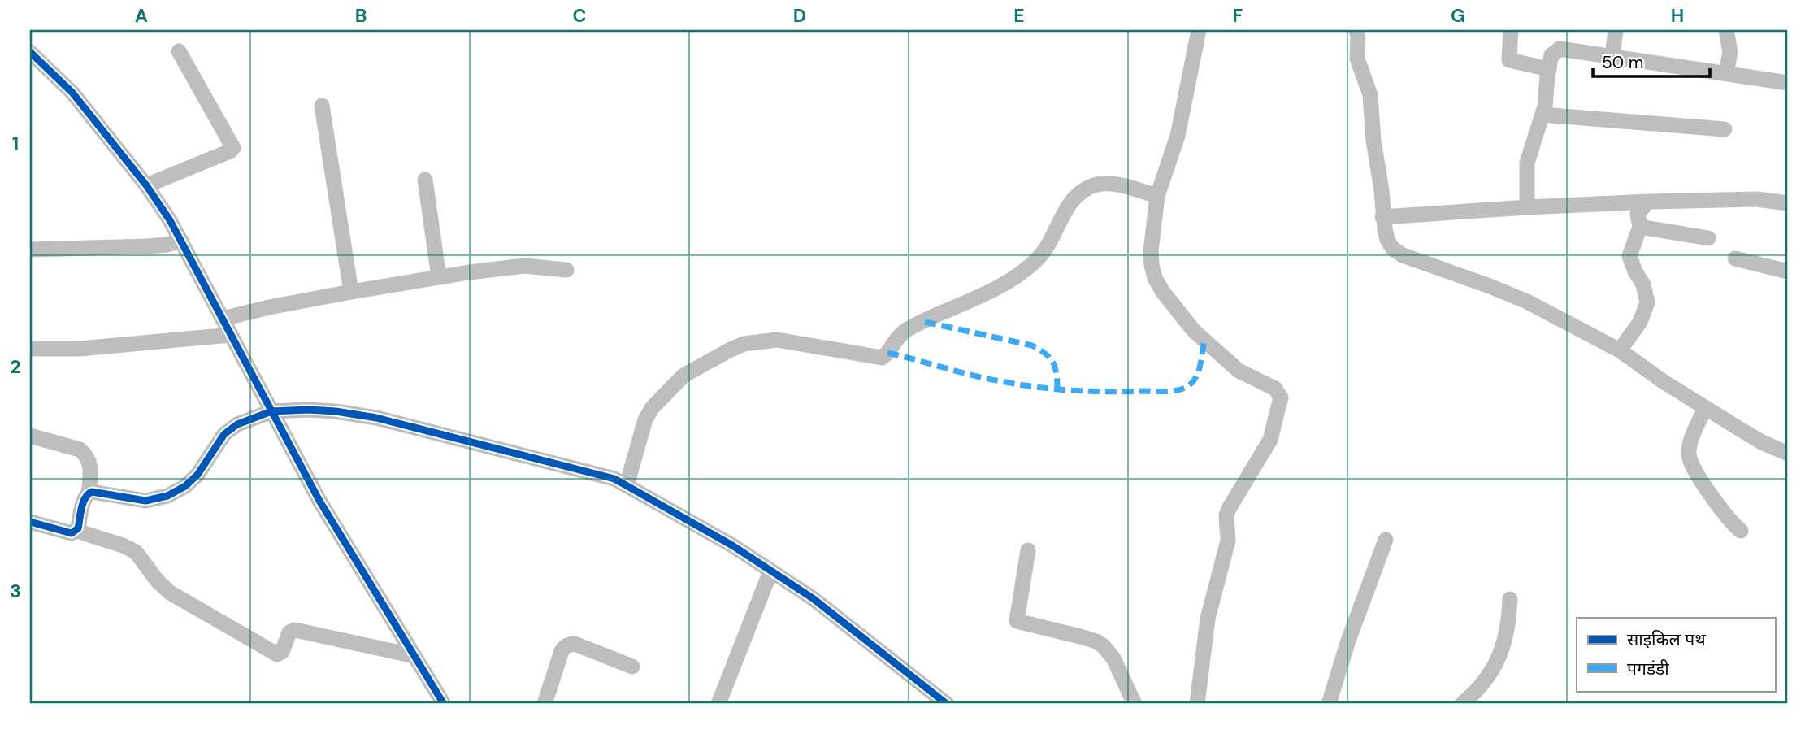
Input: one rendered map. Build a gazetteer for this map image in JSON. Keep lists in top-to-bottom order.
{
  "legend": ["साइकिल पथ", "पगडंडी"],
  "scale_bar": "50 m",
  "grid": {
    "columns": [
      "A",
      "B",
      "C",
      "D",
      "E",
      "F",
      "G",
      "H"
    ],
    "rows": ["1", "2", "3"]
  }
}
